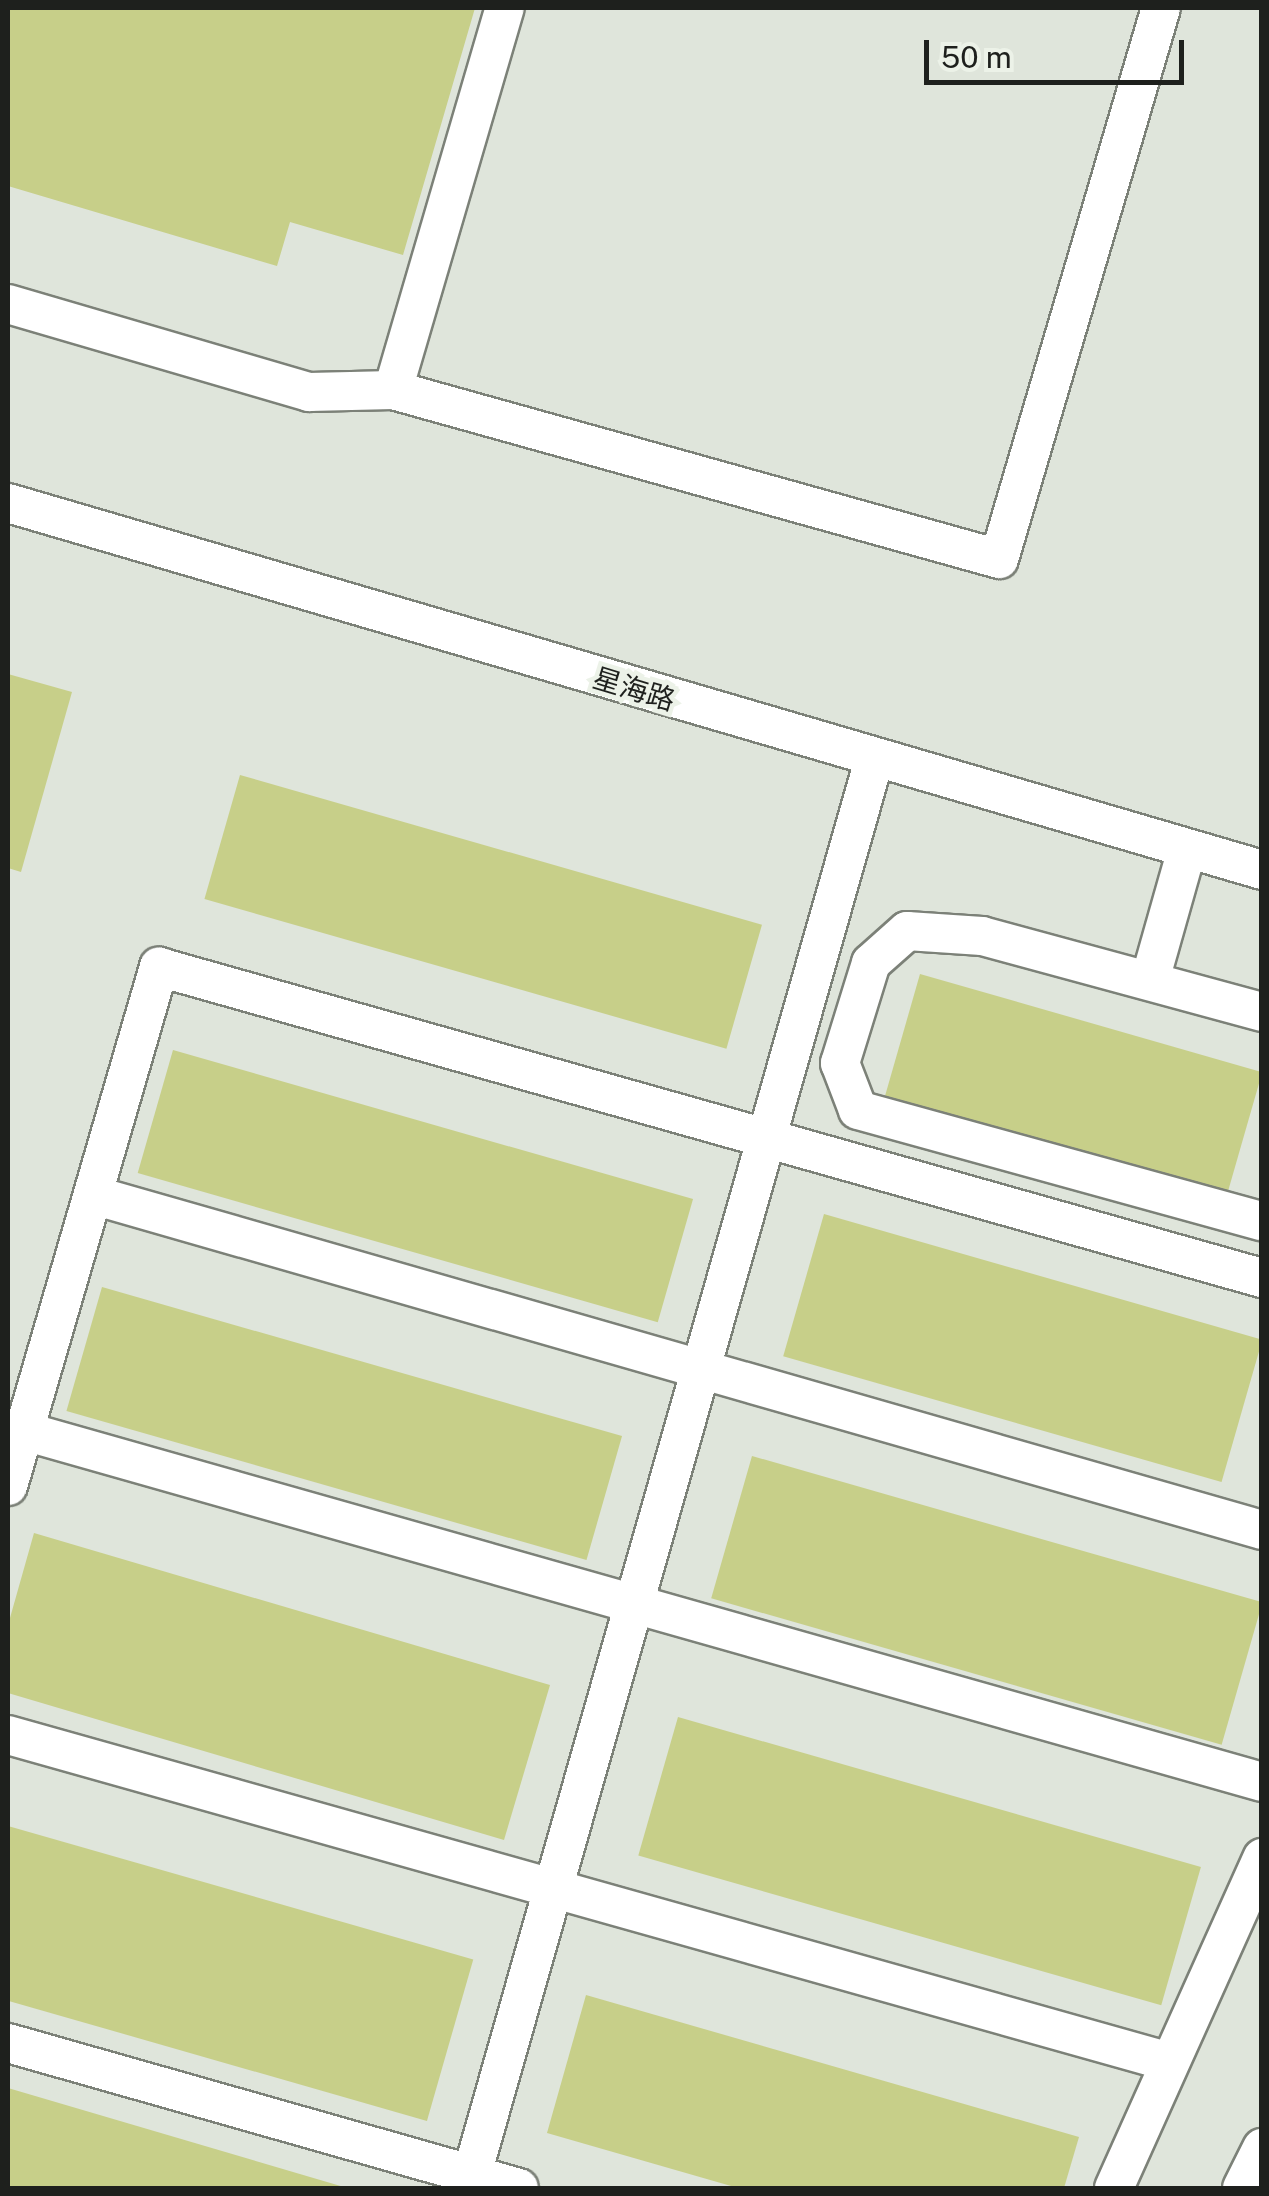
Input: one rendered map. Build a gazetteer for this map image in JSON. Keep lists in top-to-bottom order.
{
  "streets": {
    "street": ["星海路"]
  },
  "scale_bar": "50 m"
}
